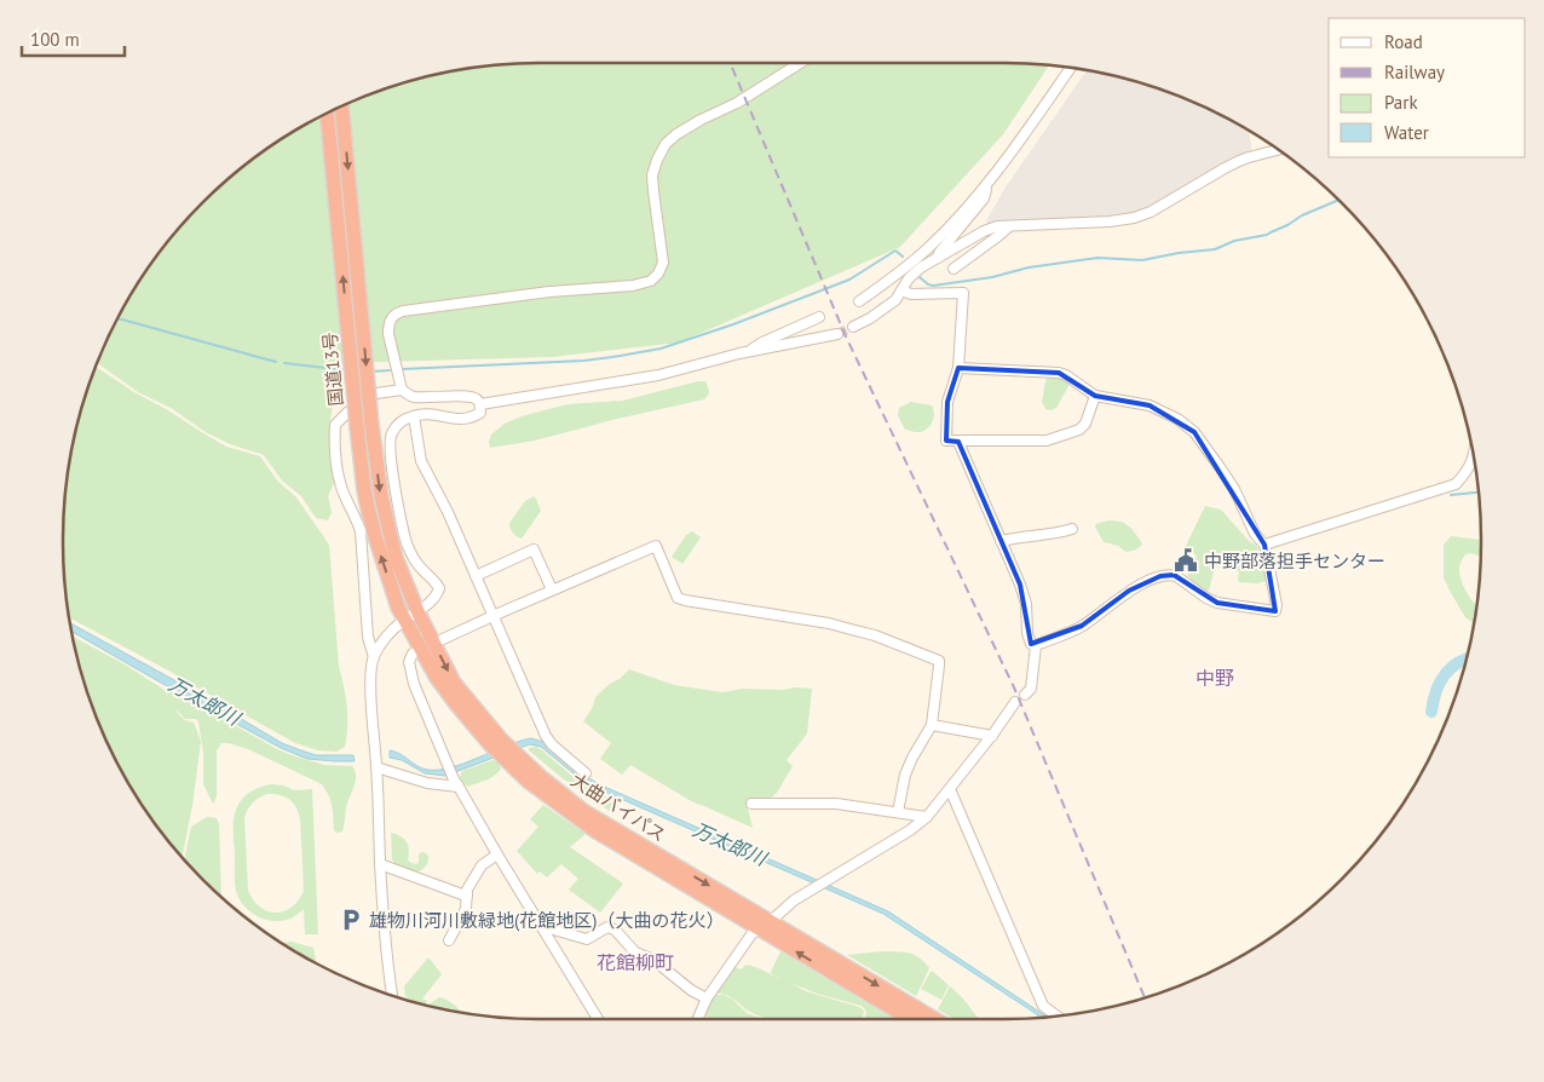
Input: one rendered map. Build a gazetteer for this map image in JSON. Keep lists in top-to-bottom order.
{
  "streets": {
    "highway": ["国道13号", "大曲バイパス"]
  },
  "crossings": [
    ["国道13号", "大曲バイパス"]
  ],
  "districts": ["中野", "花館柳町"],
  "water": ["万太郎川"],
  "places": {
    "public building": ["中野部落担手センター"],
    "parking": ["雄物川河川敷緑地(花館地区)（大曲の花火）"]
  },
  "legend": [
    "Road",
    "Railway",
    "Park",
    "Water"
  ],
  "scale_bar": "100 m"
}
